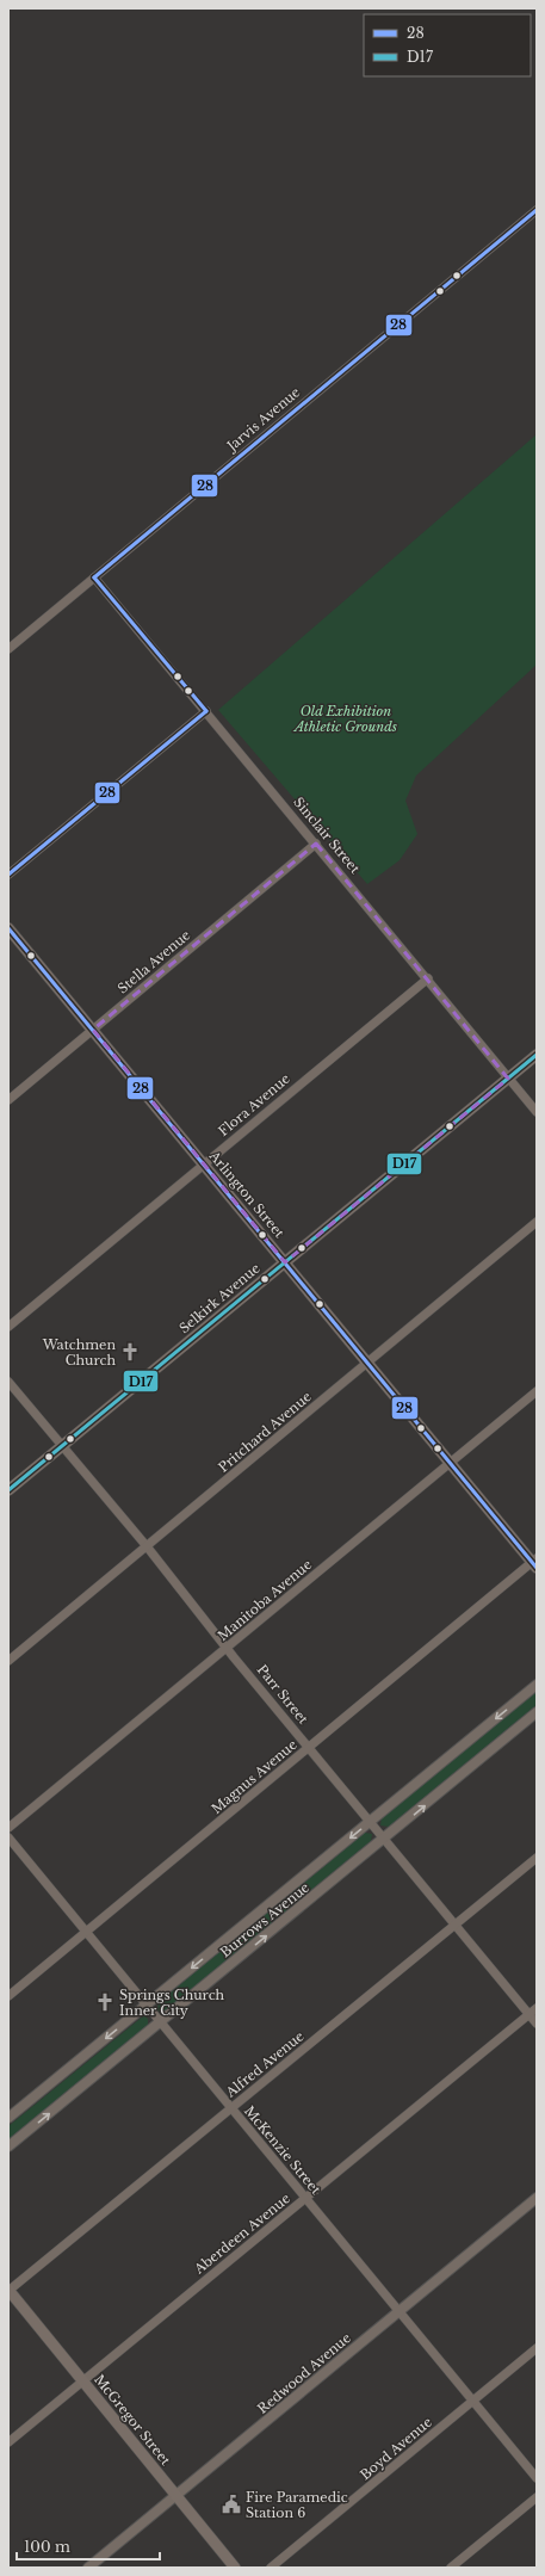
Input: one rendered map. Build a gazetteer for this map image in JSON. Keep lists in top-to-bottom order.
{
  "streets": {
    "main road": ["Arlington Street", "Selkirk Avenue", "McGregor Street"],
    "street": [
      "Jarvis Avenue",
      "Sinclair Street",
      "Stella Avenue",
      "Flora Avenue",
      "Pritchard Avenue",
      "Manitoba Avenue",
      "Parr Street",
      "Magnus Avenue",
      "Burrows Avenue",
      "Alfred Avenue",
      "McKenzie Street",
      "Aberdeen Avenue",
      "Redwood Avenue",
      "Boyd Avenue"
    ]
  },
  "crossings": [
    ["Jarvis Avenue", "Sinclair Street"],
    ["Sinclair Street", "Stella Avenue"],
    ["Sinclair Street", "Flora Avenue"],
    ["Sinclair Street", "Selkirk Avenue"],
    ["Stella Avenue", "Arlington Street"],
    ["Flora Avenue", "Arlington Street"],
    ["Arlington Street", "Selkirk Avenue"],
    ["Arlington Street", "Pritchard Avenue"],
    ["Arlington Street", "Manitoba Avenue"],
    ["Arlington Street", "Magnus Avenue"],
    ["Selkirk Avenue", "Parr Street"],
    ["Pritchard Avenue", "Parr Street"],
    ["Manitoba Avenue", "Parr Street"],
    ["Parr Street", "Magnus Avenue"],
    ["Parr Street", "Burrows Avenue"],
    ["Parr Street", "Alfred Avenue"],
    ["Parr Street", "Aberdeen Avenue"],
    ["Magnus Avenue", "McKenzie Street"],
    ["Burrows Avenue", "McKenzie Street"],
    ["Alfred Avenue", "McKenzie Street"],
    ["Alfred Avenue", "McGregor Street"],
    ["McKenzie Street", "Aberdeen Avenue"],
    ["McKenzie Street", "Redwood Avenue"],
    ["McKenzie Street", "Boyd Avenue"],
    ["Aberdeen Avenue", "McGregor Street"],
    ["Redwood Avenue", "McGregor Street"]
  ],
  "parks": ["Old Exhibition Athletic Grounds"],
  "places": {
    "church": ["Watchmen Church", "Springs Church Inner City"],
    "public building": ["Fire Paramedic Station 6"]
  },
  "lines": ["transit line 28", "transit line D17"],
  "legend": ["28", "D17"],
  "scale_bar": "100 m"
}
